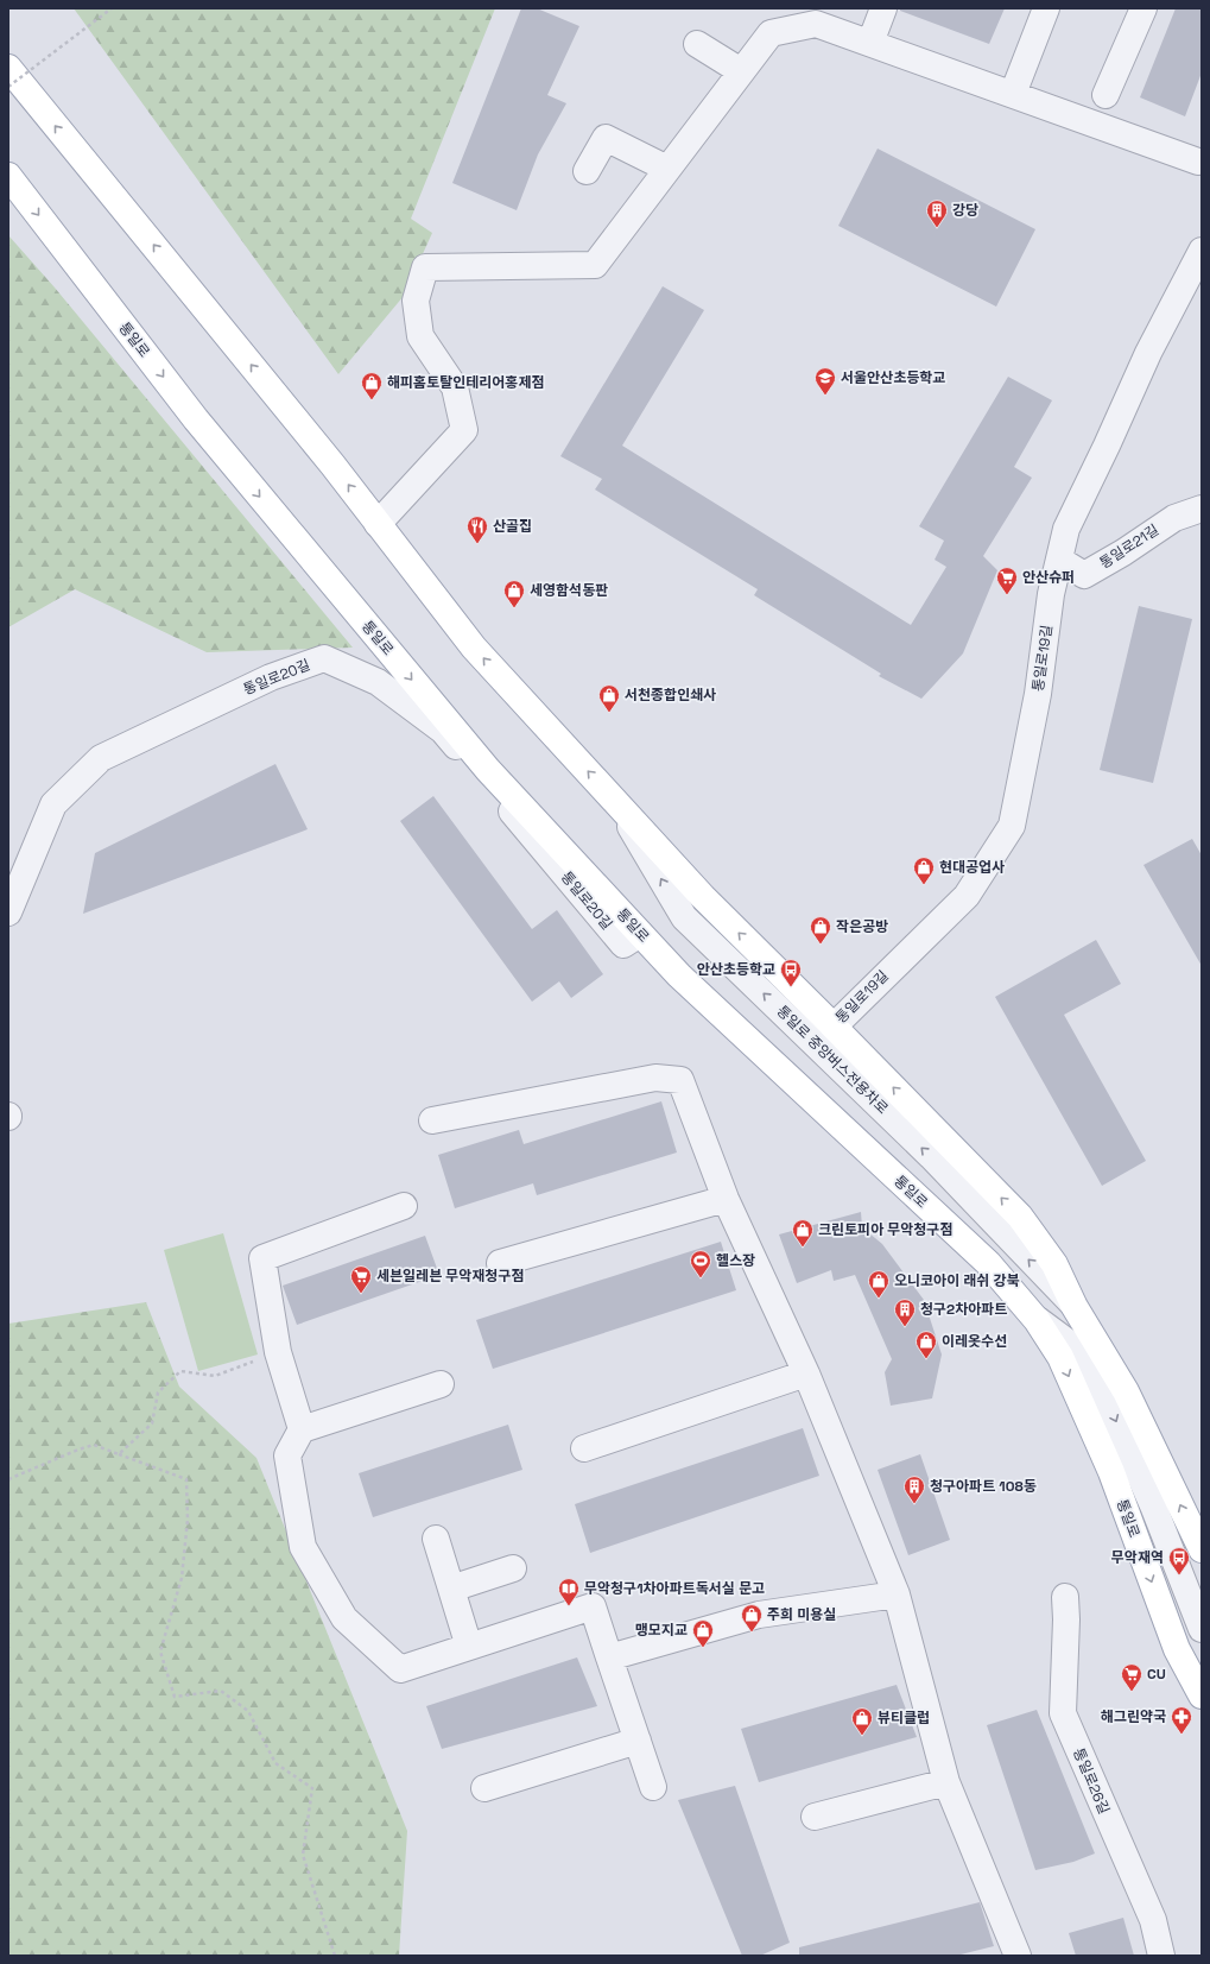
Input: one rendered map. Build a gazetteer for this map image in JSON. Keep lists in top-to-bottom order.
{
  "streets": {
    "main road": ["통일로"],
    "street": [
      "통일로21길",
      "통일로19길",
      "통일로20길",
      "통일로 중앙버스전용차로",
      "통일로26길"
    ]
  },
  "crossings": [
    ["통일로", "통일로20길"],
    ["통일로21길", "통일로19길"]
  ],
  "one_way": ["통일로 중앙버스전용차로"],
  "places": {
    "building": ["강당", "청구2차아파트", "청구아파트 108동"],
    "school or university": ["서울안산초등학교"],
    "shop": [
      "해피홈토탈인테리어홍제점",
      "세영함석동판",
      "서천종합인쇄사",
      "현대공업사",
      "작은공방",
      "크린토피아 무악청구점",
      "오니코아이 래쉬 강북",
      "이레옷수선",
      "주희 미용실",
      "맹모지교",
      "뷰티클럽"
    ],
    "restaurant": ["산골집"],
    "supermarket": ["안산슈퍼", "세븐일레븐 무악재청구점", "CU"],
    "bus stop": ["안산초등학교", "무악재역"],
    "sports": ["헬스장"],
    "library": ["무악청구1차아파트독서실 문고"],
    "pharmacy": ["해그린약국"]
  }
}
